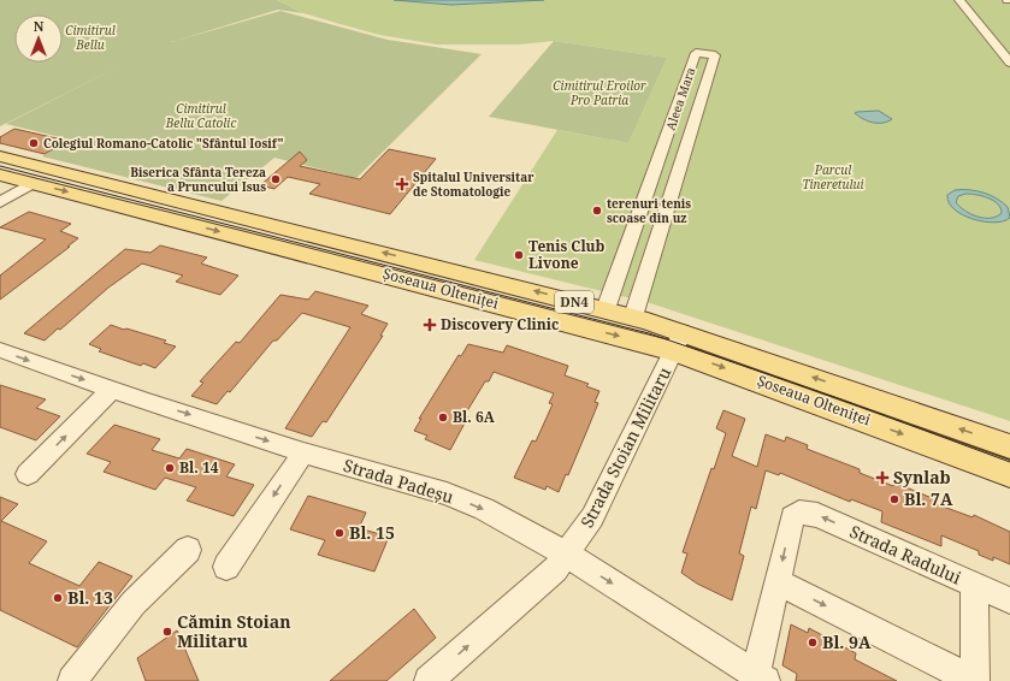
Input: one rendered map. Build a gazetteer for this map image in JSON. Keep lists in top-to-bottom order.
{
  "streets": {
    "main road": ["Șoseaua Olteniței", "DN4"],
    "street": [
      "Aleea Mara",
      "Strada Stoian Militaru",
      "Strada Padeșu",
      "Strada Radului"
    ]
  },
  "crossings": [
    ["Aleea Mara", "Șoseaua Olteniței"],
    ["Șoseaua Olteniței", "Strada Stoian Militaru"],
    ["Strada Stoian Militaru", "Strada Padeșu"]
  ],
  "one_way": ["Strada Stoian Militaru", "Strada Padeșu"],
  "parks": [
    "Cimitirul Bellu",
    "Cimitirul Eroilor Pro Patria",
    "Cimitirul Bellu Catolic",
    "Parcul Tineretului"
  ],
  "places": {
    "other": [
      "Colegiul Romano-Catolic \"Sfântul Iosif\"",
      "Biserica Sfânta Tereza a Pruncului Isus",
      "terenuri tenis scoase din uz",
      "Tenis Club Livone",
      "Bl. 6A",
      "Bl. 14",
      "Bl. 7A",
      "Bl. 15",
      "Bl. 13",
      "Cămin Stoian Militaru",
      "Bl. 9A"
    ],
    "health": ["Spitalul Universitar de Stomatologie", "Discovery Clinic", "Synlab"]
  },
  "north": "top"
}
